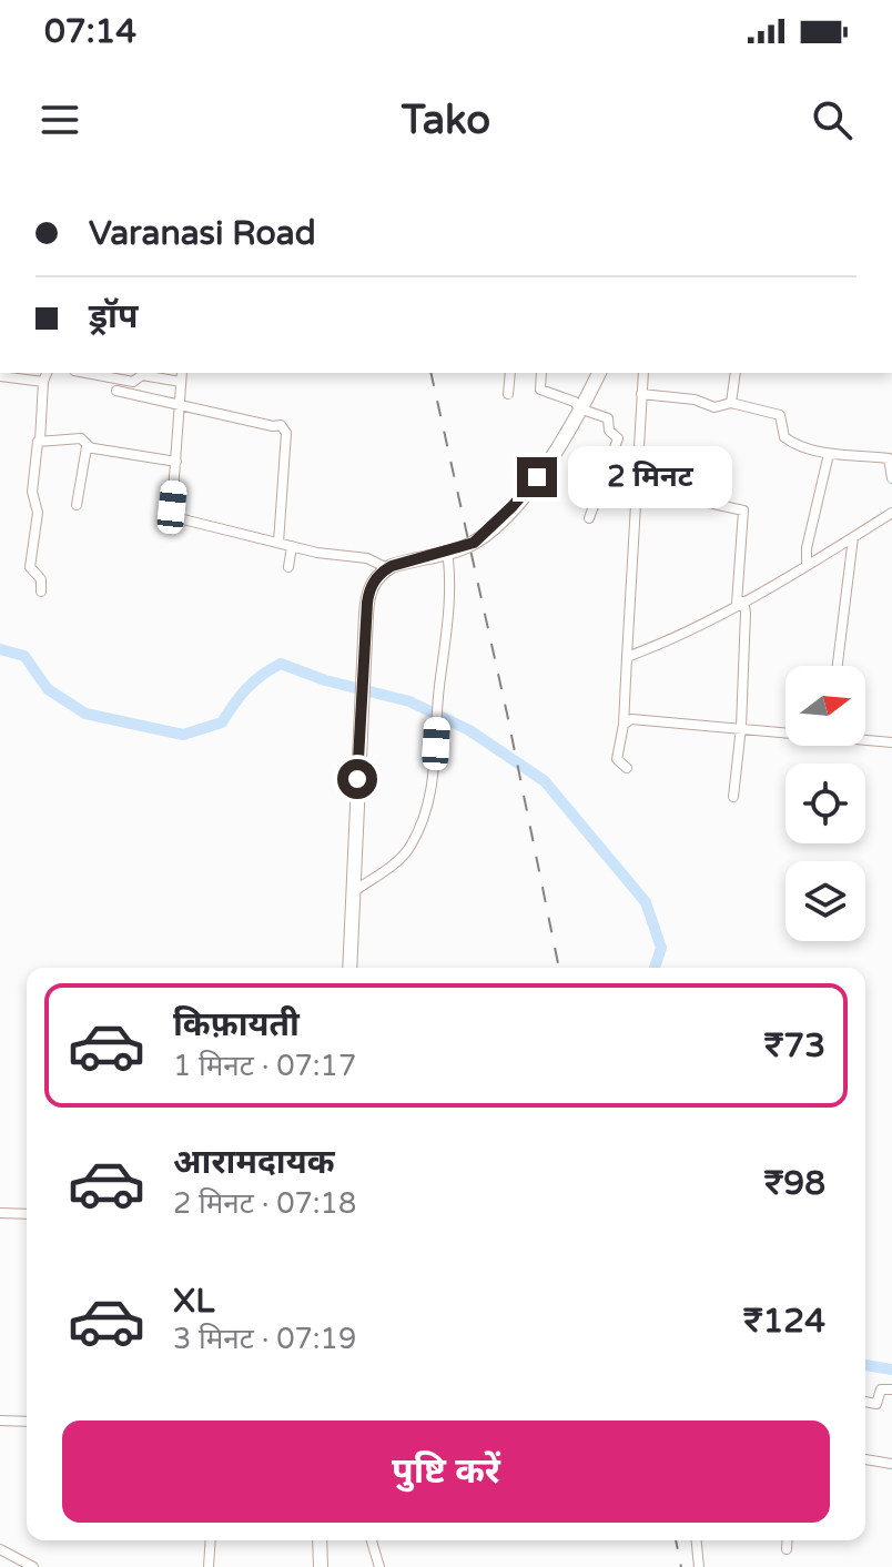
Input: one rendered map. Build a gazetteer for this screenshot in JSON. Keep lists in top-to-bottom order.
{
  "north": "right",
  "page": {
    "status": "07:14",
    "header": "Tako",
    "banner": ["Varanasi Road", "ड्रॉप"],
    "bubble": "2 मिनट",
    "list": [
      {
        "name": "किफ़ायती",
        "note": "1 मिनट · 07:17",
        "value": "₹73"
      },
      {
        "name": "आरामदायक",
        "note": "2 मिनट · 07:18",
        "value": "₹98"
      },
      {
        "name": "XL",
        "note": "3 मिनट · 07:19",
        "value": "₹124"
      }
    ],
    "buttons": "पुष्टि करें"
  }
}
